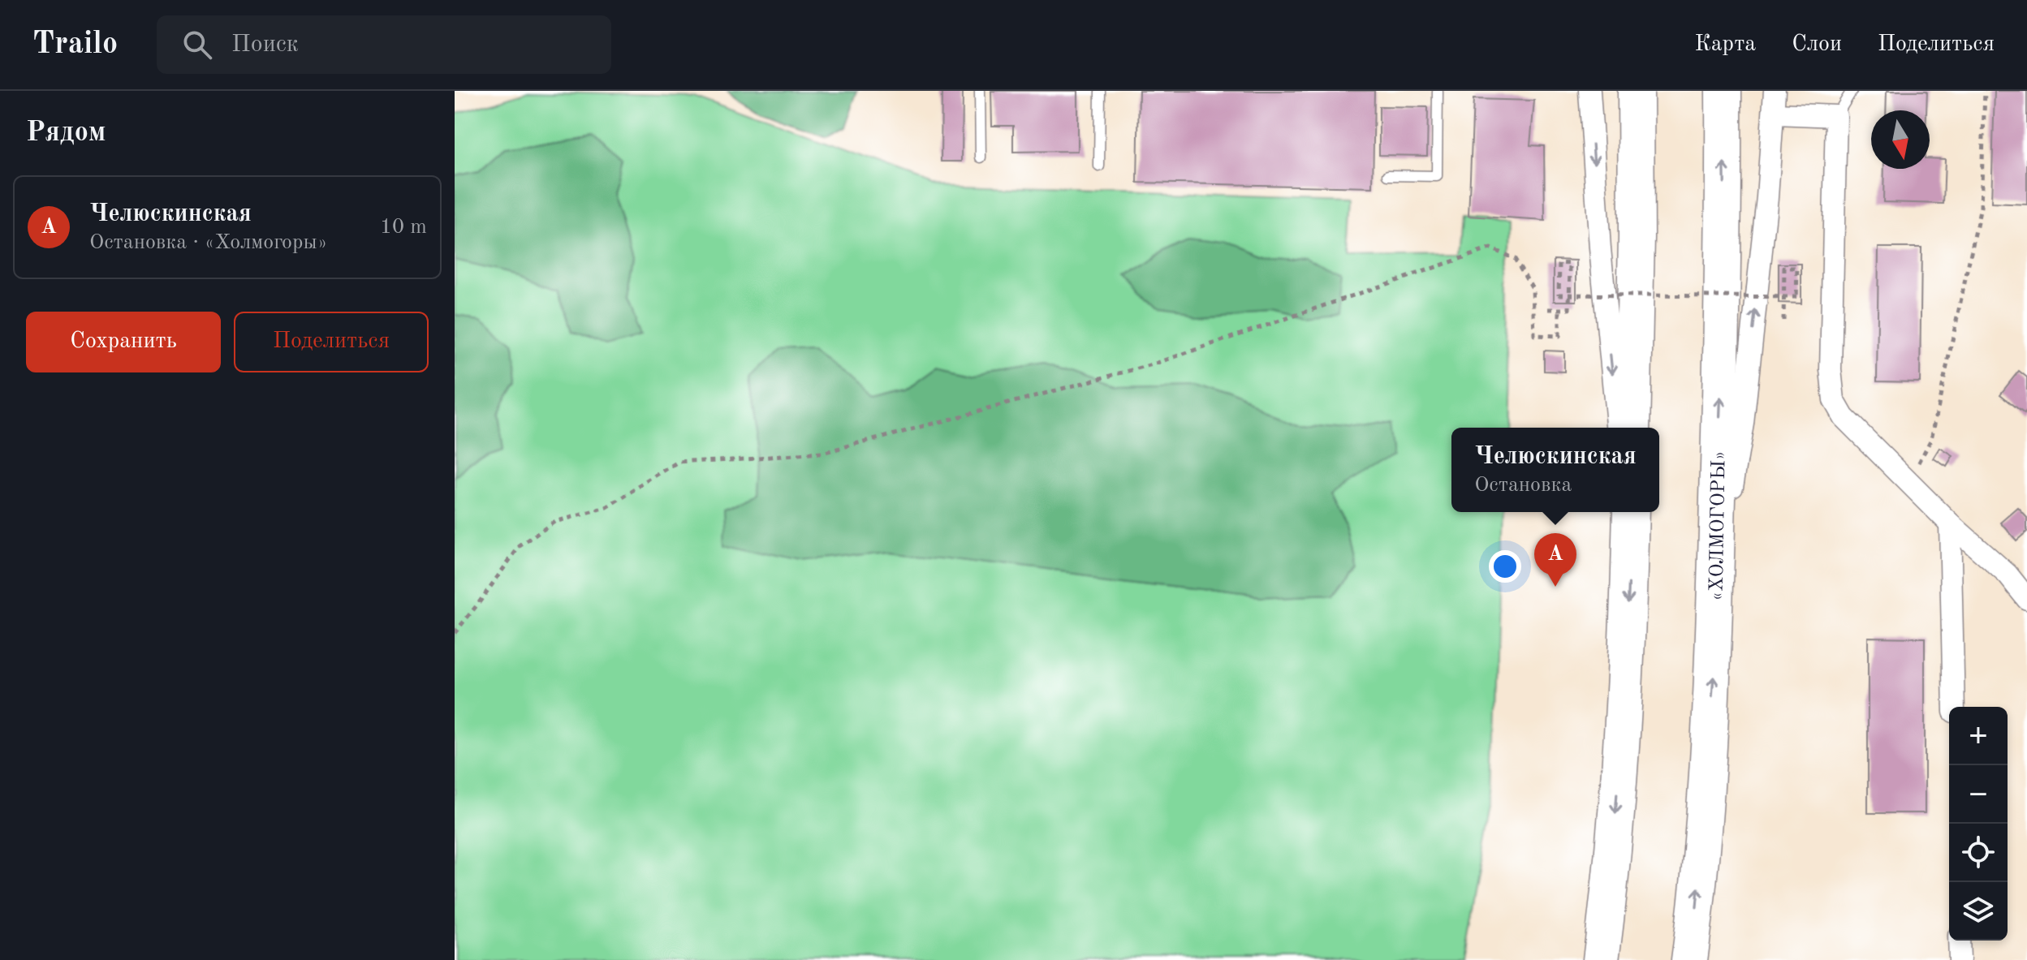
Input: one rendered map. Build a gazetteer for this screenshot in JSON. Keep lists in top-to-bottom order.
{
  "streets": {
    "highway": ["«ХОЛМОГОРЫ»"]
  },
  "north": "bottom",
  "page": {
    "header": "Trailo",
    "search": "Поиск",
    "nav": ["Карта", "Слои", "Поделиться"],
    "heading": "Рядом",
    "list": [
      {
        "mark": "A",
        "name": "Челюскинская",
        "note": "Остановка · «Холмогоры»",
        "value": "10 m"
      }
    ],
    "buttons": ["Сохранить", "Поделиться"],
    "popup": ["Челюскинская", "Остановка"],
    "pins": "A",
    "map_buttons": ["+", "−"]
  }
}
